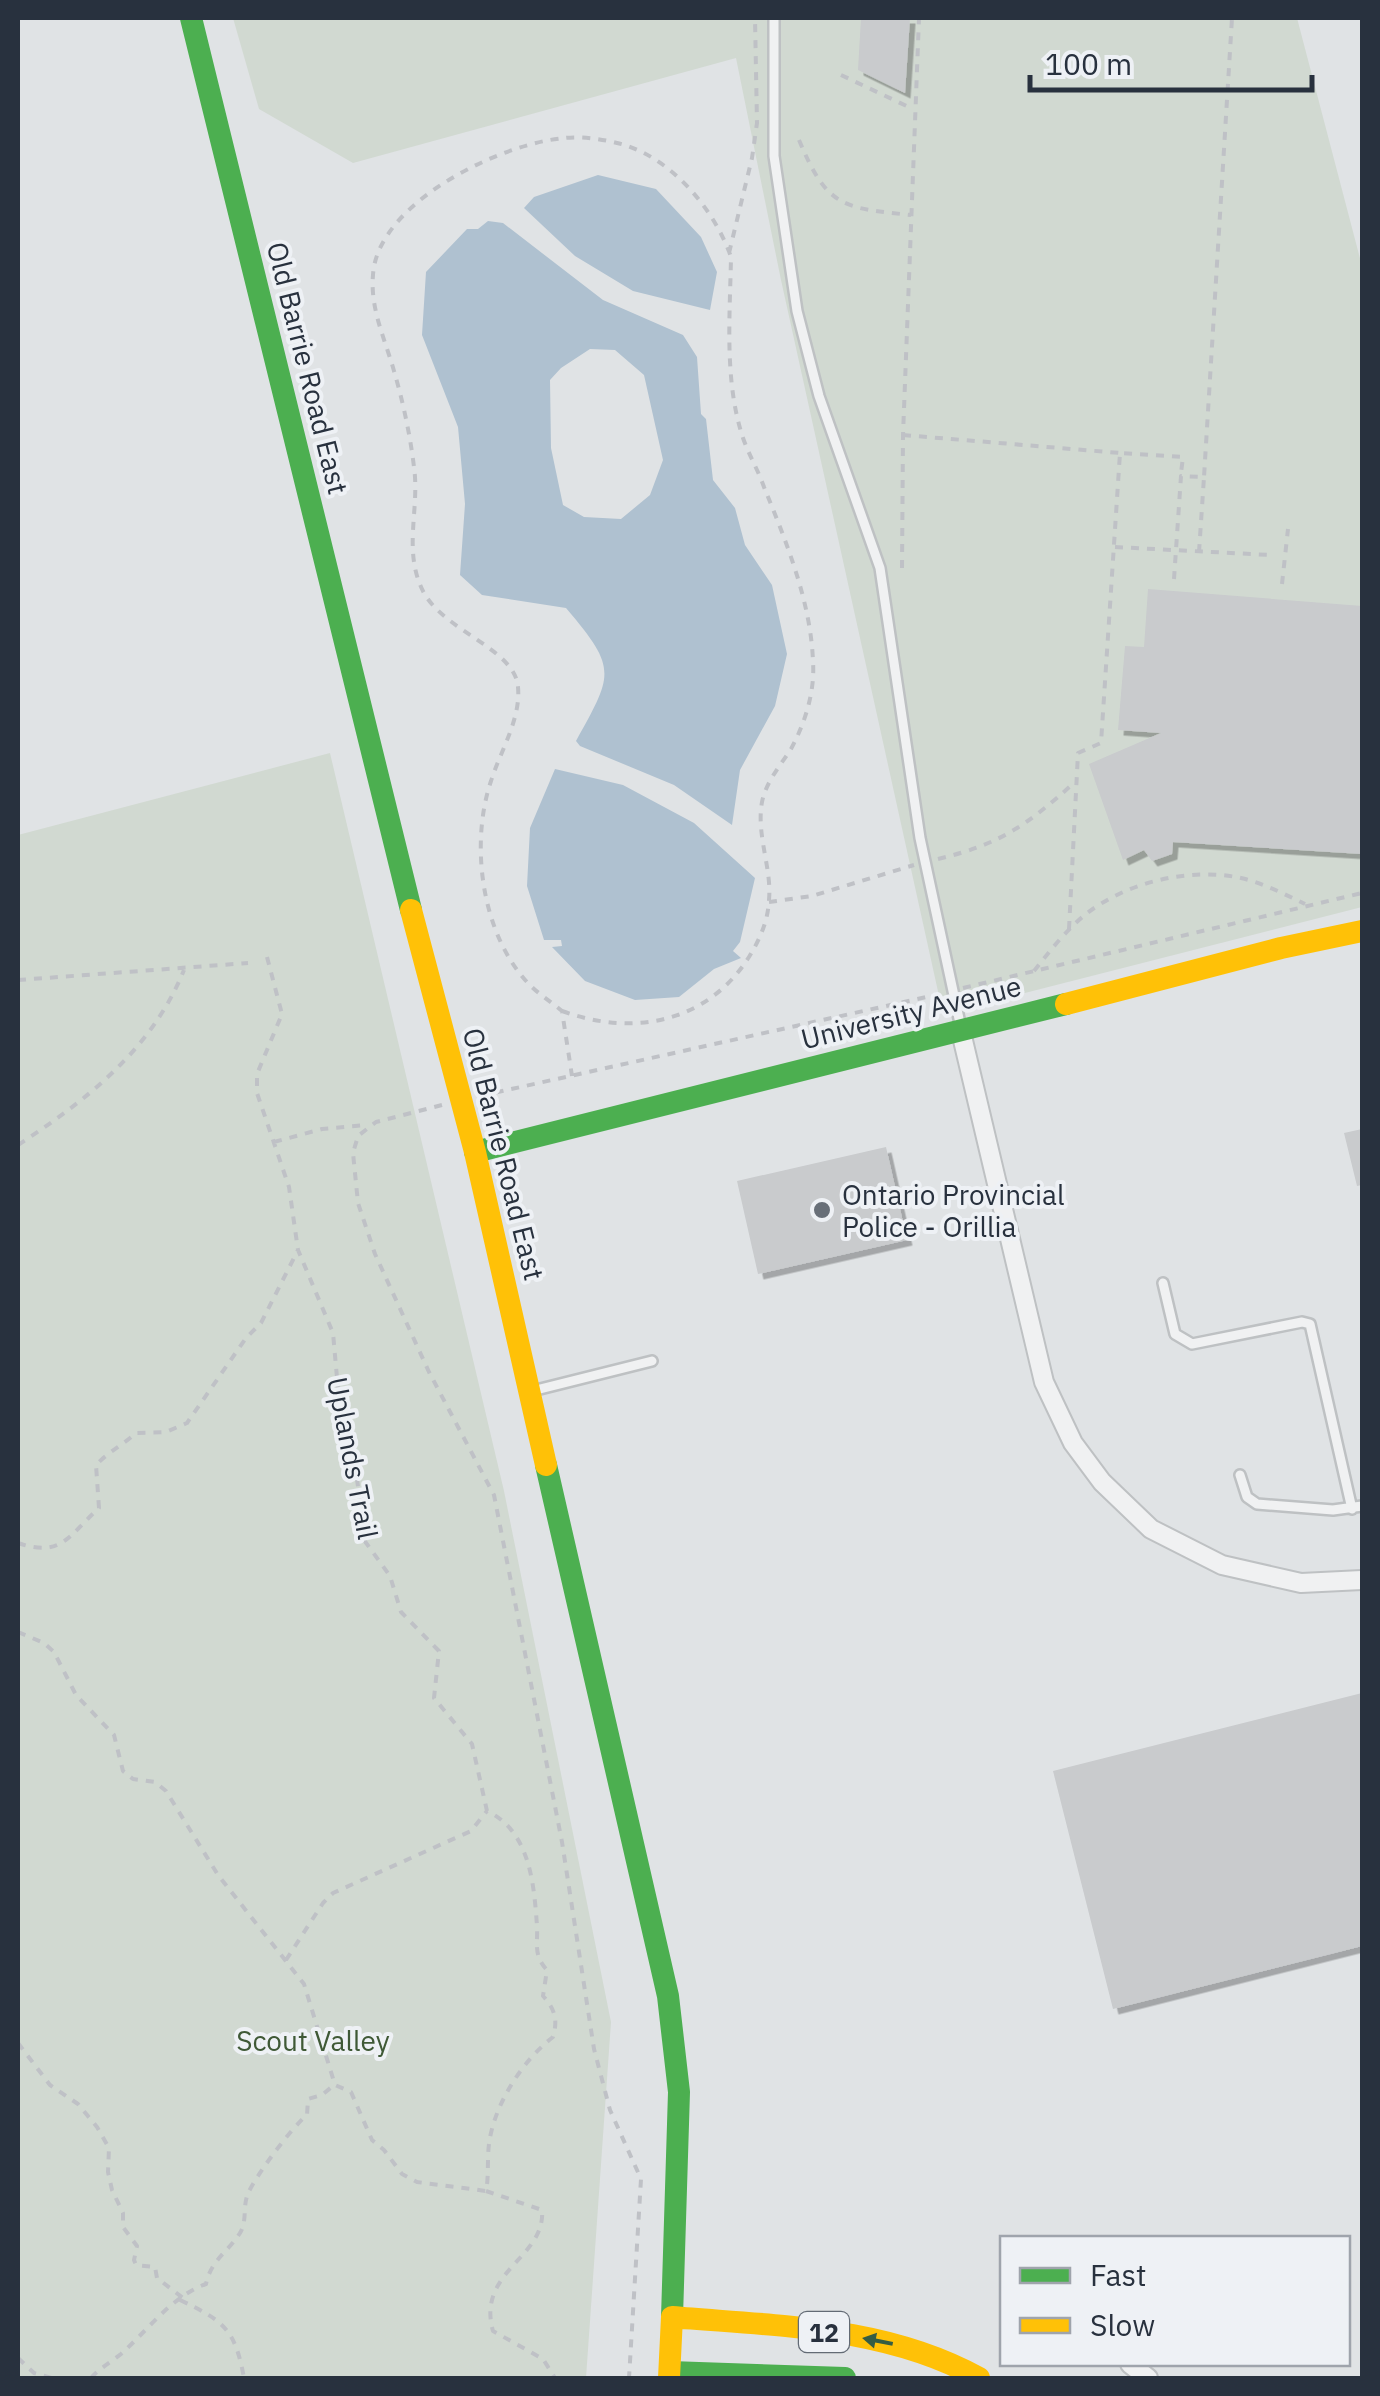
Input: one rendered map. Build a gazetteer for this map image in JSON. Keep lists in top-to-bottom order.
{
  "streets": {
    "main road": ["Old Barrie Road East", "University Avenue", "12"],
    "path": ["Uplands Trail"]
  },
  "crossings": [
    ["Old Barrie Road East", "University Avenue"],
    ["Old Barrie Road East", "12"]
  ],
  "parks": ["Scout Valley"],
  "places": ["Ontario Provincial Police - Orillia"],
  "legend": ["Fast", "Slow"],
  "scale_bar": "100 m"
}
